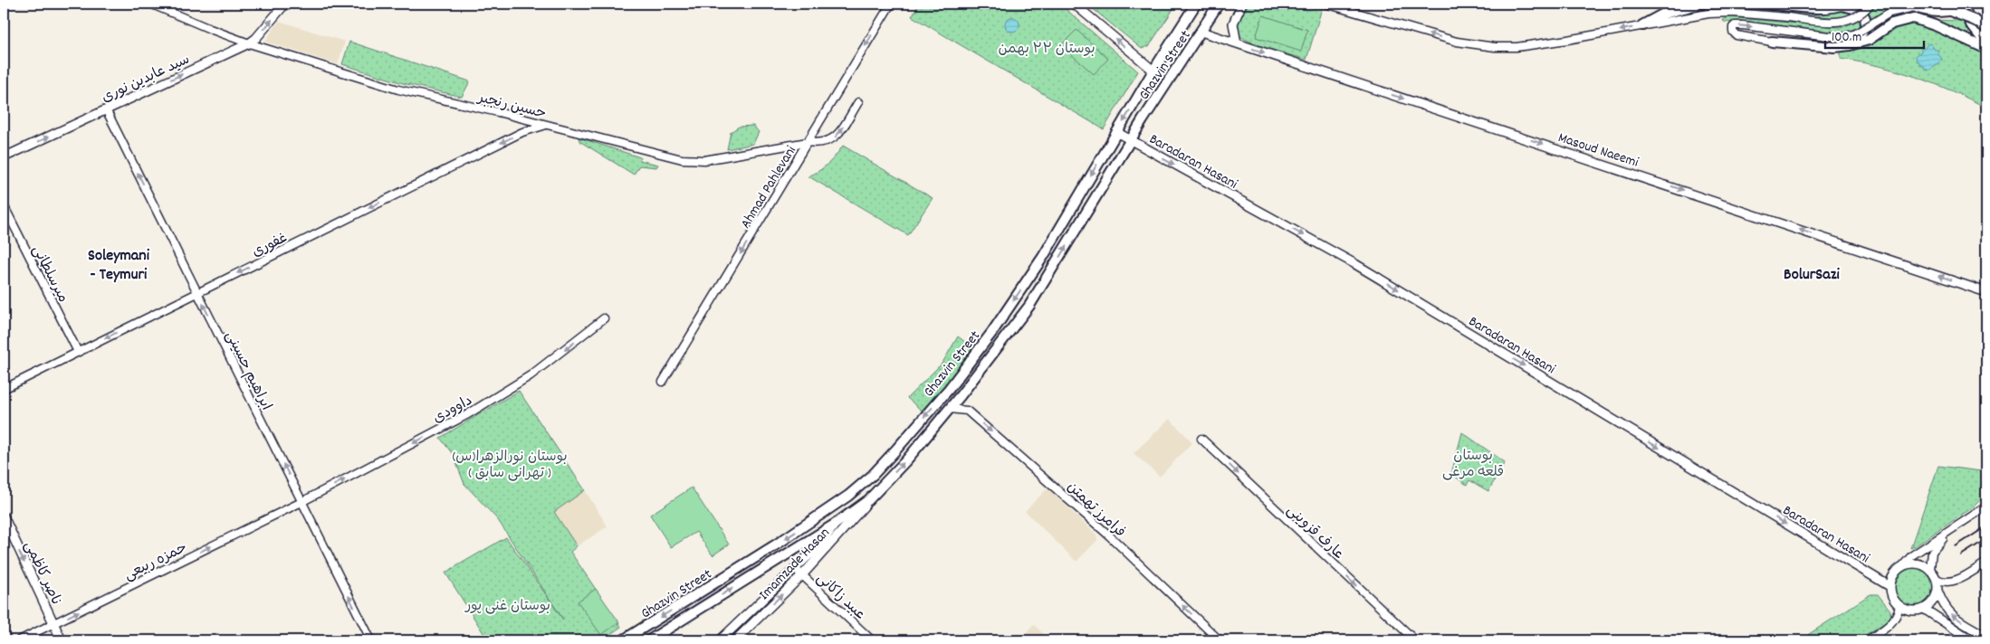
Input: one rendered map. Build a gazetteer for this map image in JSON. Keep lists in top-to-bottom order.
{
  "streets": {
    "main road": [
      "Ghazvin Street",
      "سید عابدین نوری",
      "Masoud Naeemi",
      "Baradaran Hasani",
      "Imamzade Hasan",
      "ناصر کاظمی"
    ],
    "street": [
      "حسین رنجبر",
      "Ahmad Pahlevani",
      "غفوری",
      "میرسلطانی",
      "ابراهیم حسینی",
      "داوودی",
      "فرامرز تهمتن",
      "عارف قزوینی",
      "حمزه ربیعی",
      "عبید زاکانی"
    ]
  },
  "crossings": [
    ["Ghazvin Street", "Masoud Naeemi"],
    ["Ghazvin Street", "Baradaran Hasani"],
    ["Ghazvin Street", "فرامرز تهمتن"],
    ["Ghazvin Street", "Imamzade Hasan"],
    ["سید عابدین نوری", "حسین رنجبر"],
    ["سید عابدین نوری", "ابراهیم حسینی"],
    ["حسین رنجبر", "Ahmad Pahlevani"],
    ["حسین رنجبر", "غفوری"],
    ["غفوری", "میرسلطانی"],
    ["غفوری", "ابراهیم حسینی"],
    ["ابراهیم حسینی", "داوودی"],
    ["ابراهیم حسینی", "حمزه ربیعی"],
    ["داوودی", "حمزه ربیعی"],
    ["حمزه ربیعی", "ناصر کاظمی"],
    ["Imamzade Hasan", "عبید زاکانی"]
  ],
  "one_way": [
    "سید عابدین نوری",
    "Baradaran Hasani",
    "Ahmad Pahlevani",
    "غفوری",
    "ابراهیم حسینی",
    "عارف قزوینی",
    "حمزه ربیعی",
    "ناصر کاظمی"
  ],
  "districts": ["Soleymani - Teymuri", "BolurSazi"],
  "parks": [
    "بوستان ۲۲ بهمن",
    "بوستان قلعه مرغی",
    "بوستان نورالزهرا(س) ( تهرانی سابق )",
    "بوستان غنی پور"
  ],
  "scale_bar": "100 m"
}
